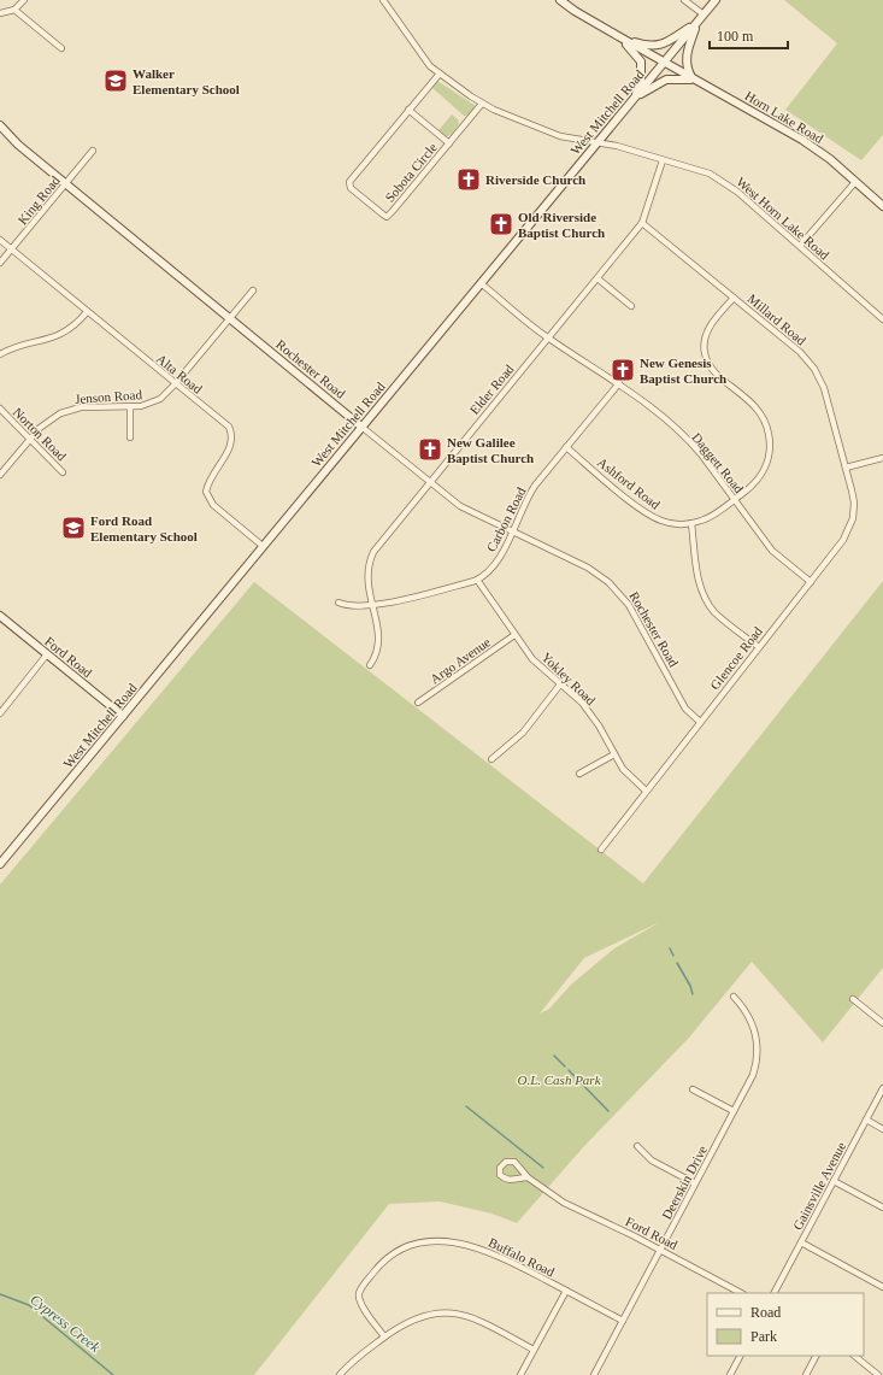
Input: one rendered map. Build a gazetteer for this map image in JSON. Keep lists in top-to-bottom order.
{
  "streets": {
    "main road": [
      "West Mitchell Road",
      "Horn Lake Road",
      "Rochester Road",
      "Ford Road"
    ],
    "street": [
      "Sobota Circle",
      "King Road",
      "West Horn Lake Road",
      "Millard Road",
      "Alta Road",
      "Elder Road",
      "Jenson Road",
      "Norton Road",
      "Daggett Road",
      "Ashford Road",
      "Carbon Road",
      "Glencoe Road",
      "Argo Avenue",
      "Yokley Road",
      "Deerskin Drive",
      "Gainsville Avenue",
      "Buffalo Road"
    ]
  },
  "crossings": [
    ["West Mitchell Road", "Horn Lake Road"],
    ["West Mitchell Road", "West Horn Lake Road"],
    ["West Mitchell Road", "Rochester Road"],
    ["West Mitchell Road", "Alta Road"],
    ["West Mitchell Road", "Daggett Road"],
    ["West Mitchell Road", "Ford Road"],
    ["Sobota Circle", "West Horn Lake Road"],
    ["King Road", "Rochester Road"],
    ["King Road", "Alta Road"],
    ["West Horn Lake Road", "Elder Road"],
    ["Millard Road", "Elder Road"],
    ["Millard Road", "Ashford Road"],
    ["Millard Road", "Glencoe Road"],
    ["Rochester Road", "Elder Road"],
    ["Rochester Road", "Jenson Road"],
    ["Rochester Road", "Carbon Road"],
    ["Rochester Road", "Glencoe Road"],
    ["Alta Road", "Jenson Road"],
    ["Elder Road", "Daggett Road"],
    ["Elder Road", "Carbon Road"],
    ["Jenson Road", "Norton Road"],
    ["Daggett Road", "Ashford Road"],
    ["Daggett Road", "Carbon Road"],
    ["Daggett Road", "Glencoe Road"],
    ["Ashford Road", "Carbon Road"],
    ["Carbon Road", "Yokley Road"],
    ["Ford Road", "Deerskin Drive"],
    ["Glencoe Road", "Yokley Road"],
    ["Argo Avenue", "Yokley Road"],
    ["Deerskin Drive", "Buffalo Road"]
  ],
  "water": ["Cypress Creek"],
  "parks": ["O.L. Cash Park"],
  "places": {
    "school or university": ["Walker Elementary School", "Ford Road Elementary School"],
    "church": [
      "Riverside Church",
      "Old Riverside Baptist Church",
      "New Genesis Baptist Church",
      "New Galilee Baptist Church"
    ]
  },
  "legend": ["Road", "Park"],
  "scale_bar": "100 m"
}
